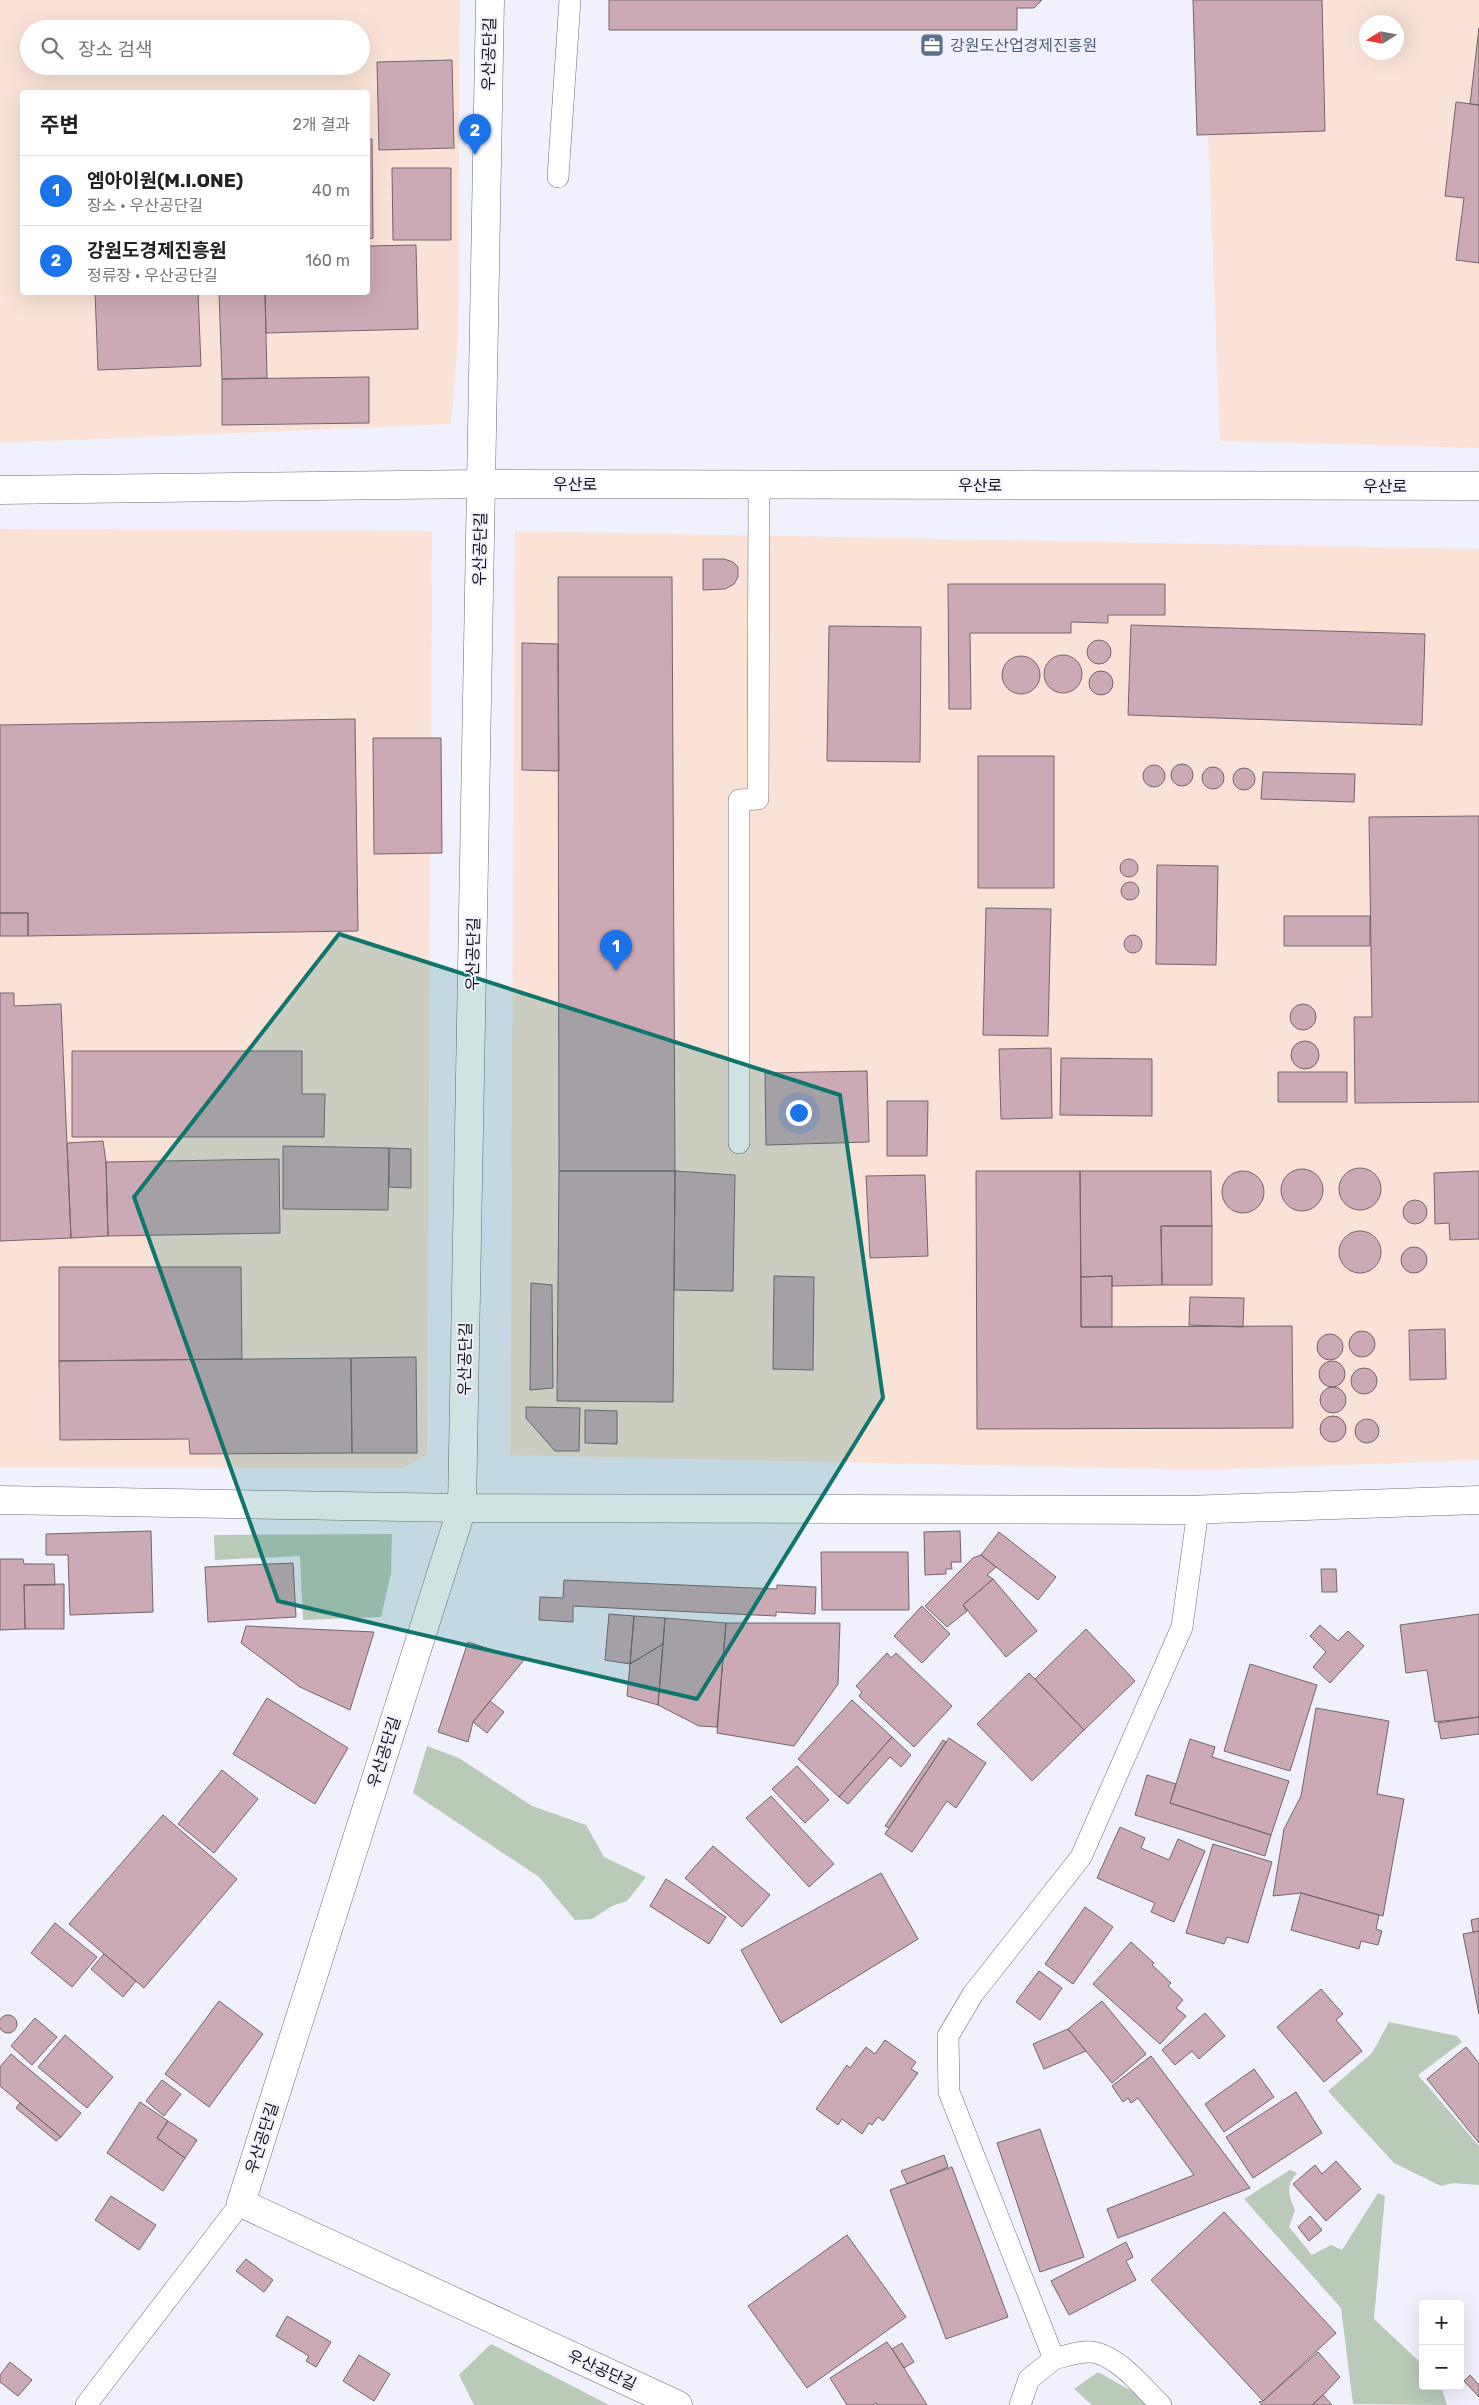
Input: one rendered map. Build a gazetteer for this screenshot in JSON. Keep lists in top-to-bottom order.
{
  "streets": {
    "street": ["우산공단길", "우산로"]
  },
  "crossings": [
    ["우산공단길", "우산로"]
  ],
  "places": {
    "office": ["강원도산업경제진흥원"]
  },
  "north": "left",
  "page": {
    "search": "장소 검색",
    "heading": ["주변", "2개 결과"],
    "pins": ["2", "1"],
    "list": [
      {
        "mark": "1",
        "name": "엠아이원(M.I.ONE)",
        "note": "장소 · 우산공단길",
        "value": "40 m"
      },
      {
        "mark": "2",
        "name": "강원도경제진흥원",
        "note": "정류장 · 우산공단길",
        "value": "160 m"
      }
    ],
    "map_buttons": ["+", "−"]
  }
}
